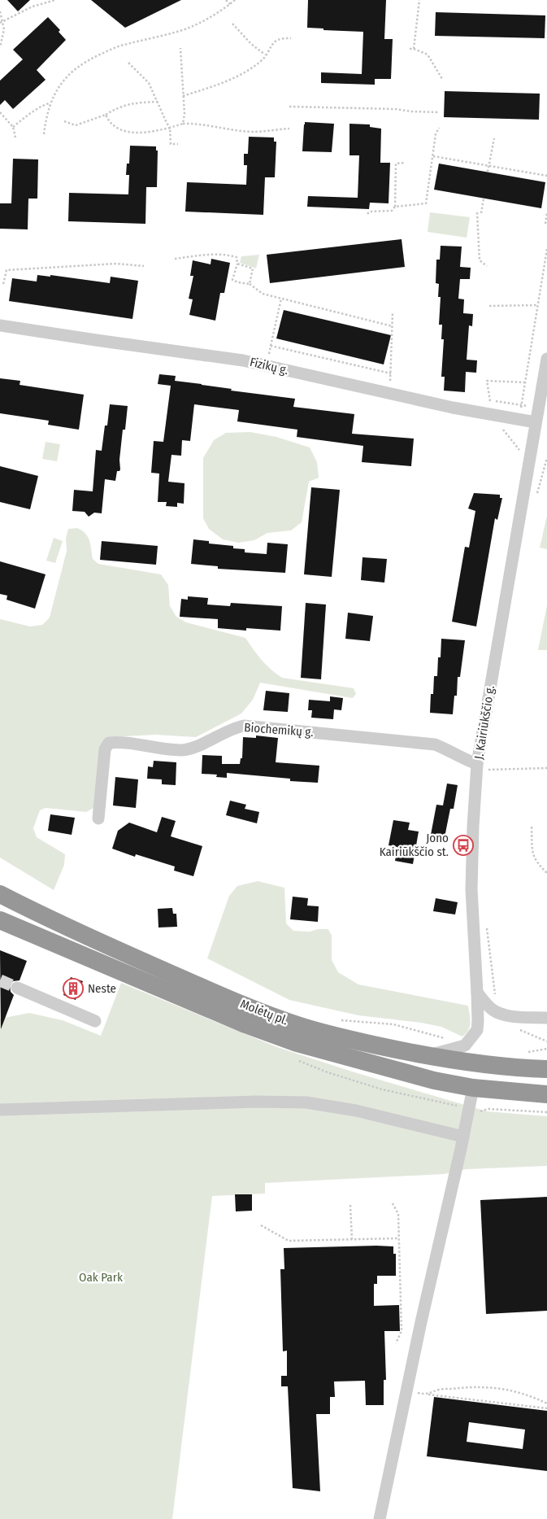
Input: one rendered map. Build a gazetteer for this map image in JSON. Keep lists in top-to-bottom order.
{
  "streets": {
    "highway": ["Molėtų pl."],
    "street": ["Fizikų g.", "J. Kairiūkščio g.", "Biochemikų g."]
  },
  "crossings": [
    ["Fizikų g.", "J. Kairiūkščio g."],
    ["J. Kairiūkščio g.", "Biochemikų g."]
  ],
  "parks": ["Oak Park"],
  "places": {
    "bus stop": ["Jono Kairiūkščio st."],
    "building": ["Neste"]
  }
}
